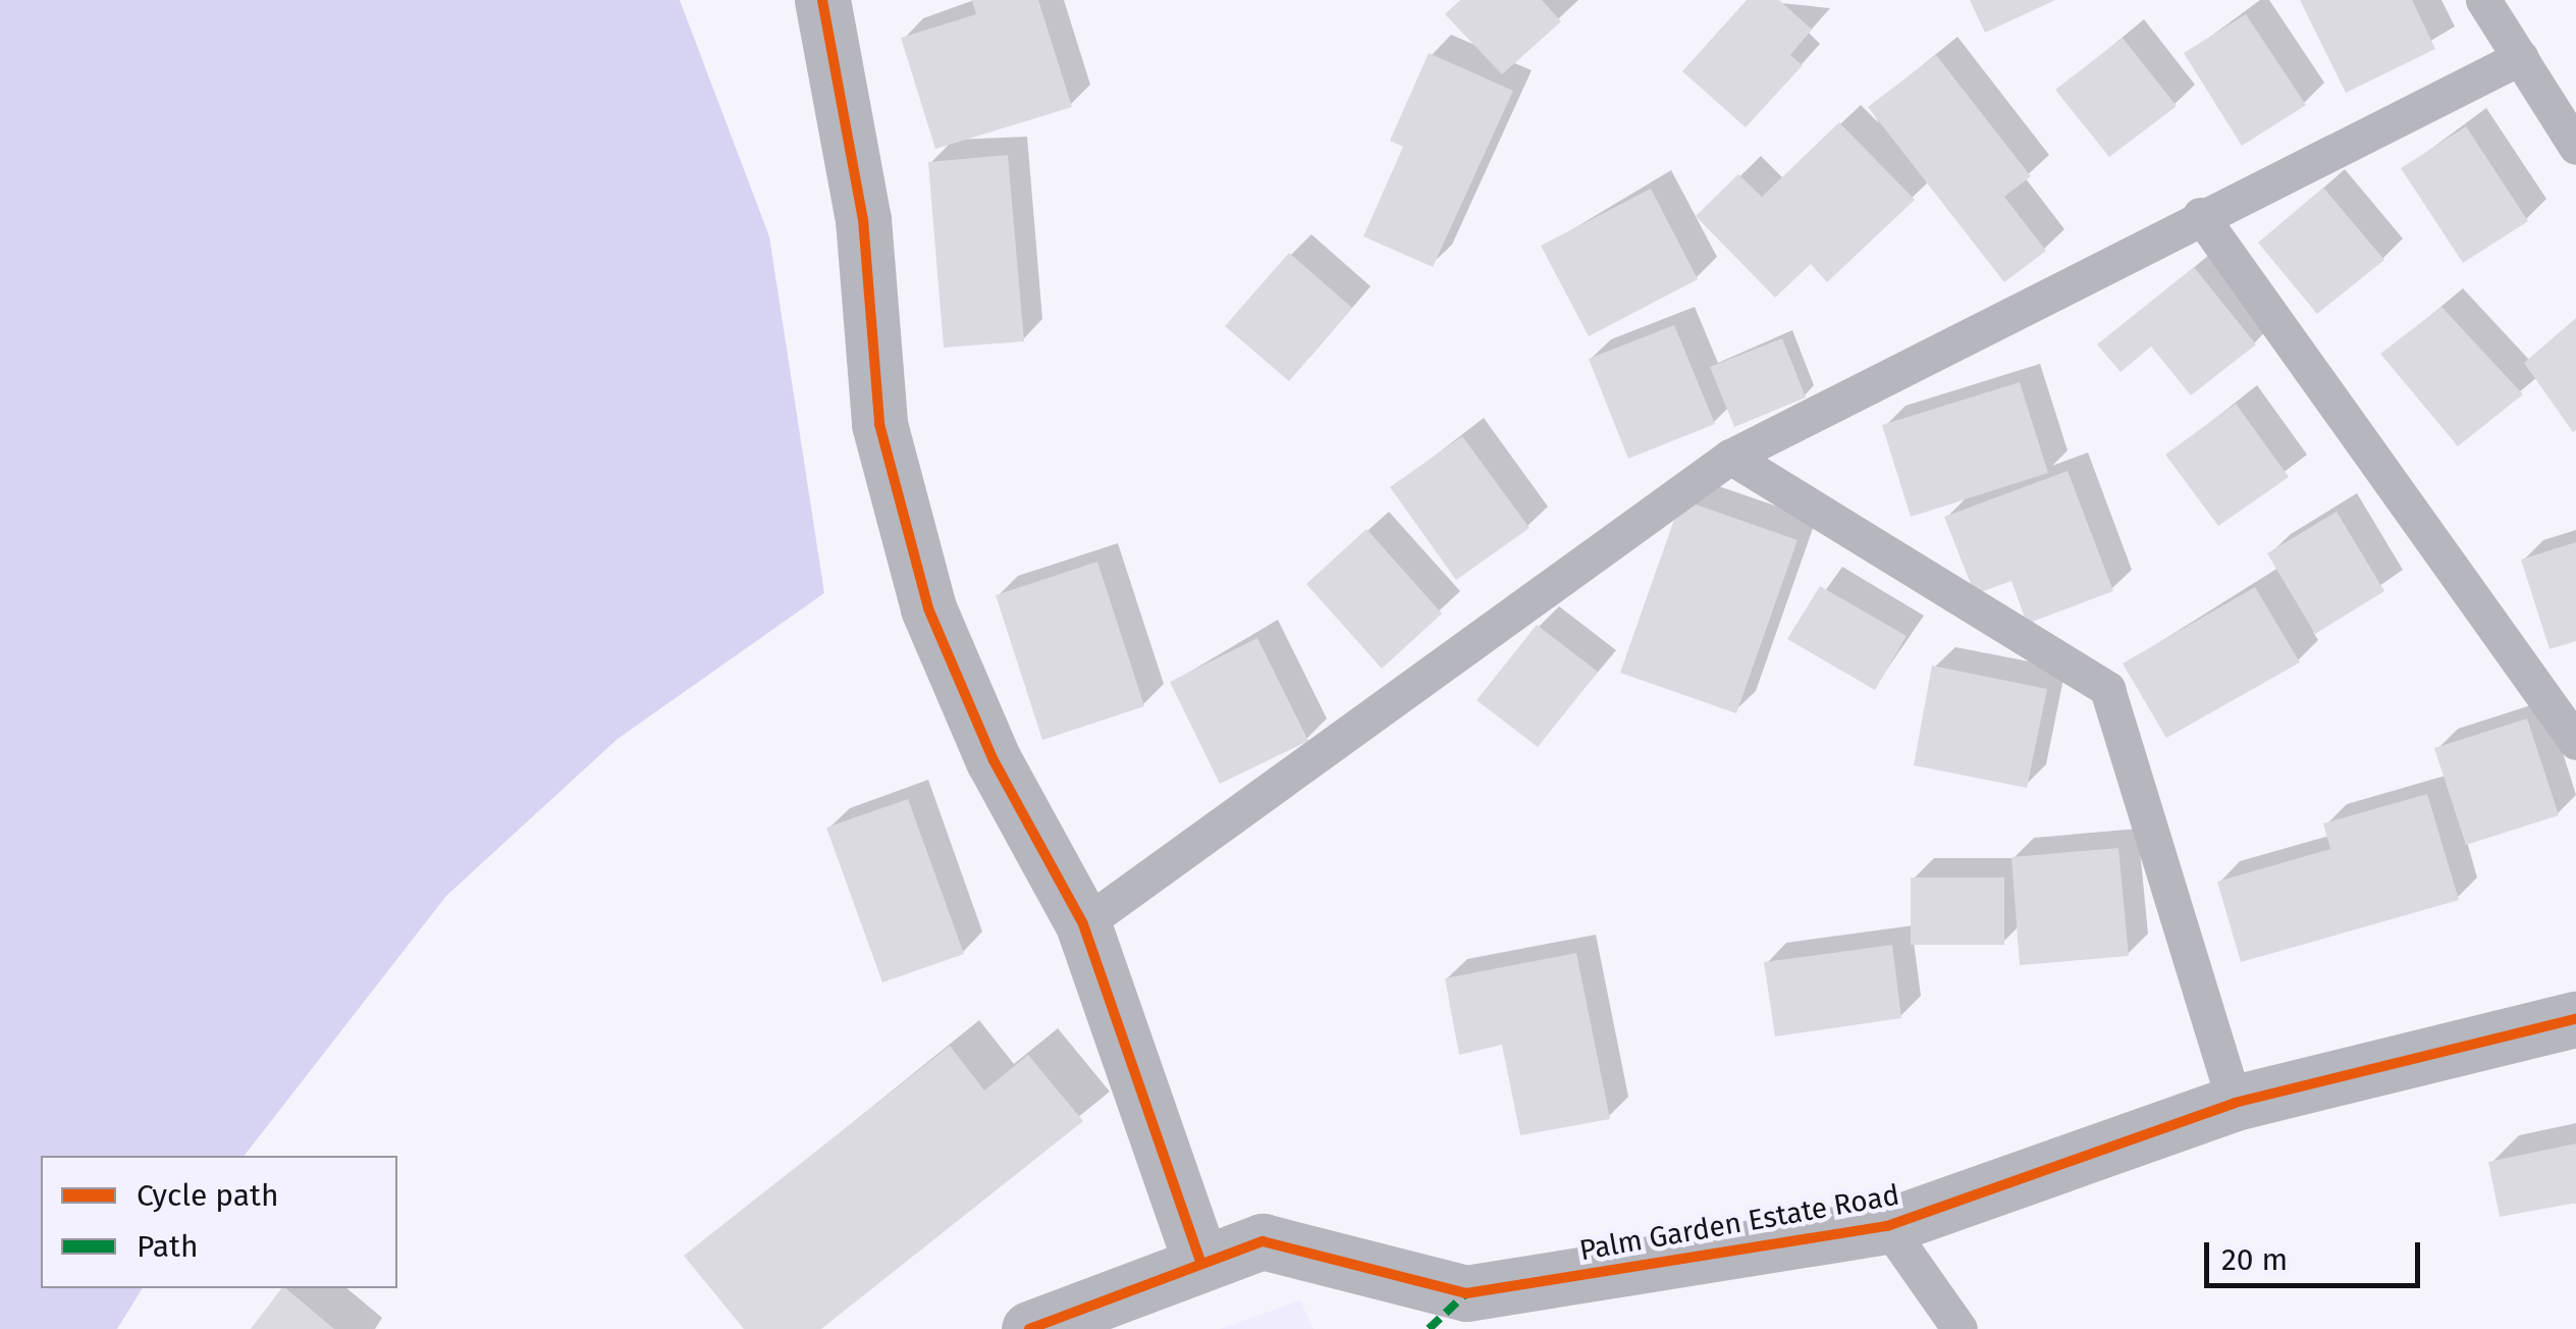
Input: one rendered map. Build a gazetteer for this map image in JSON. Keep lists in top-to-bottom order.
{
  "streets": {
    "street": ["Palm Garden Estate Road"]
  },
  "legend": ["Cycle path", "Path"],
  "scale_bar": "20 m"
}
